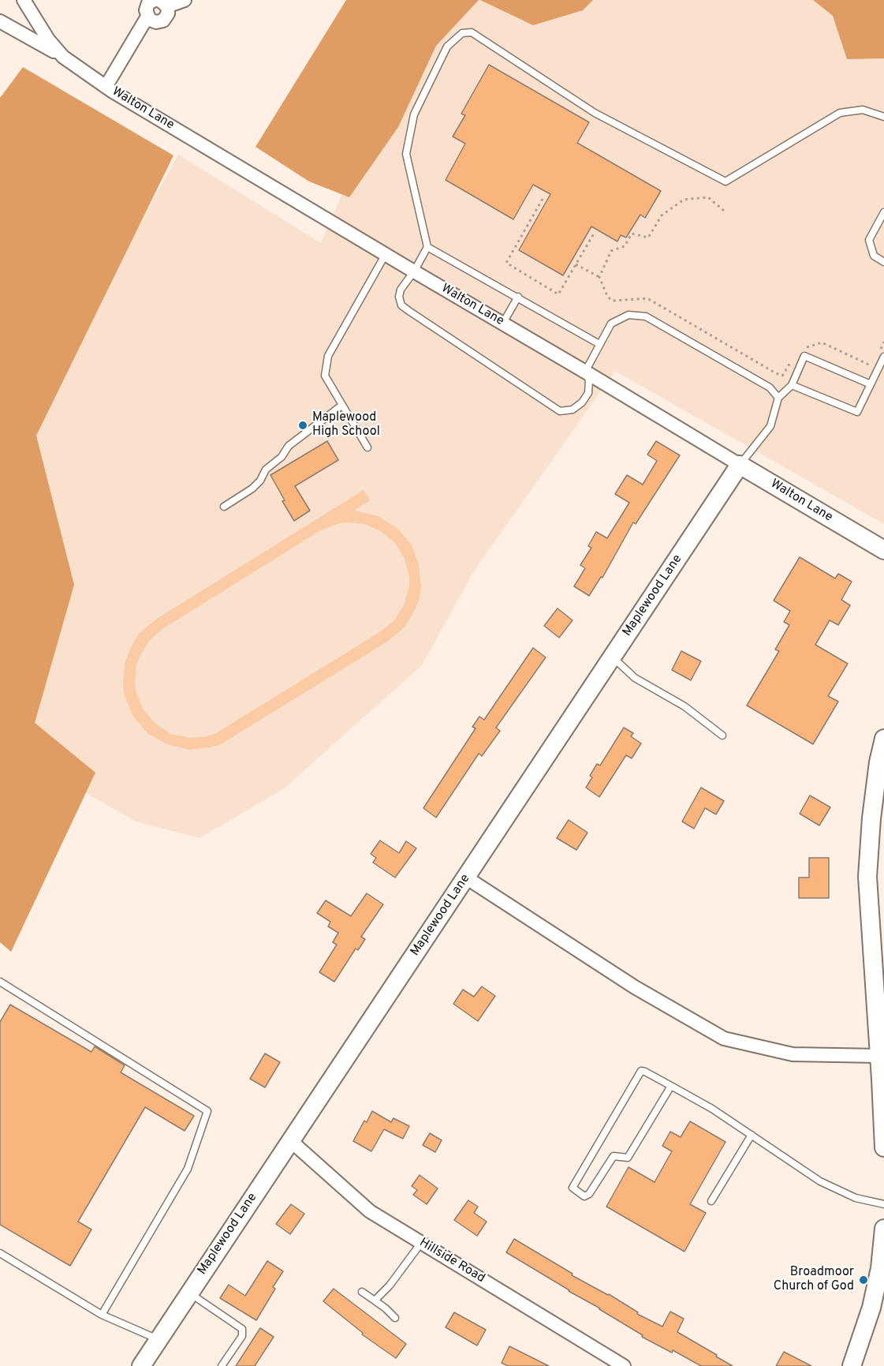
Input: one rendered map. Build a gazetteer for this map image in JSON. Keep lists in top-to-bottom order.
{
  "streets": {
    "street": ["Walton Lane", "Maplewood Lane", "Hillside Road"]
  },
  "crossings": [
    ["Walton Lane", "Maplewood Lane"],
    ["Maplewood Lane", "Hillside Road"]
  ],
  "places": ["Maplewood High School", "Broadmoor Church of God"]
}
